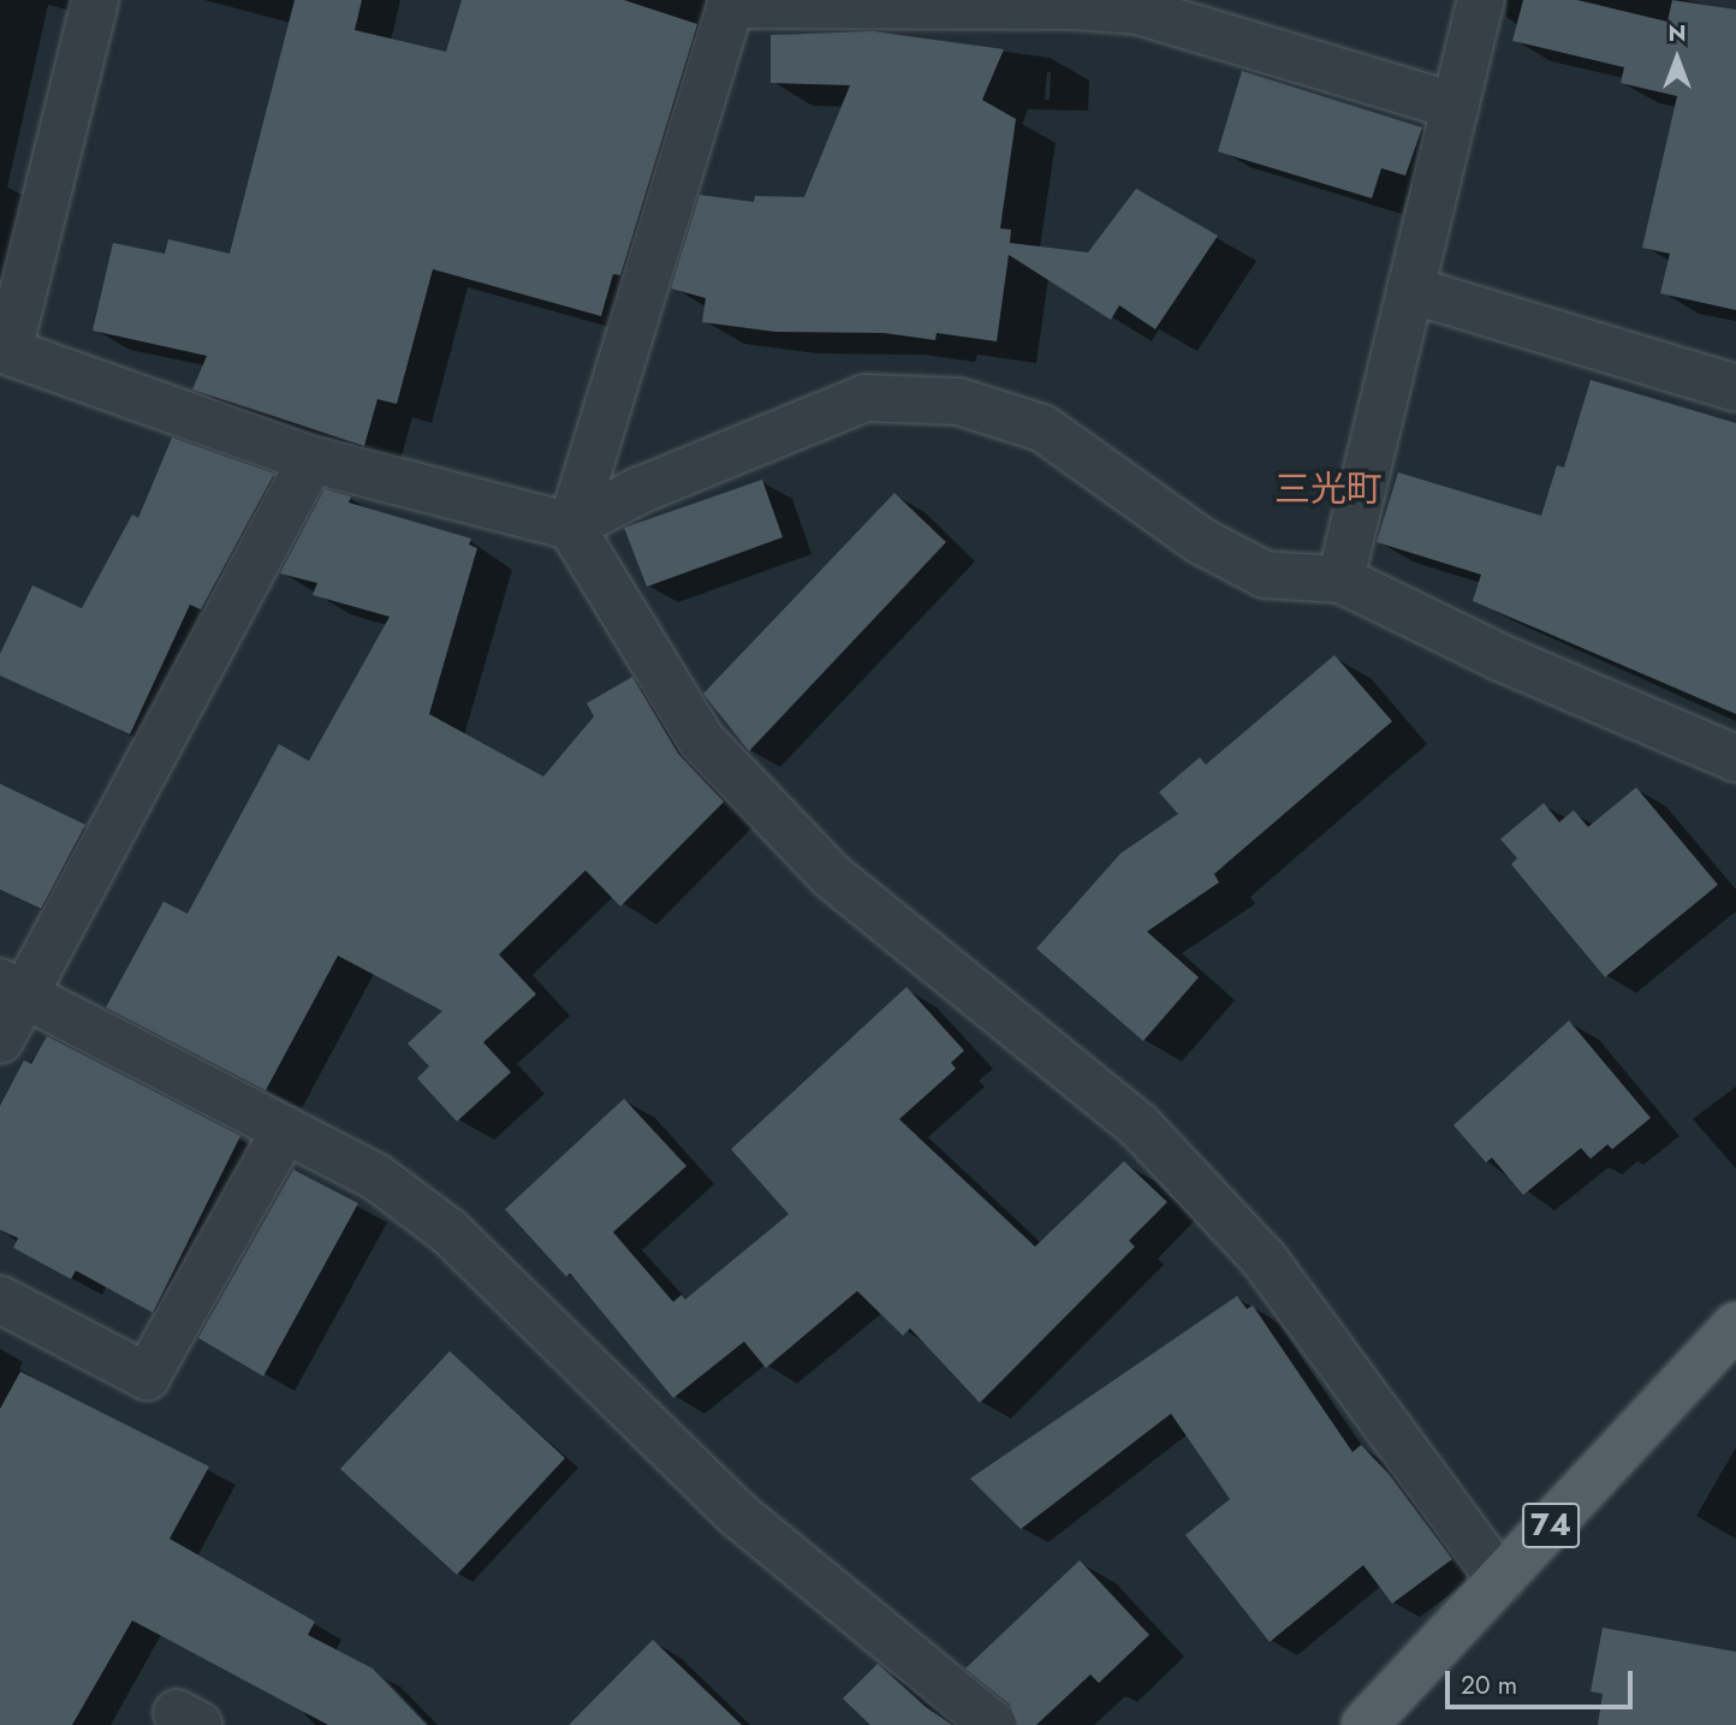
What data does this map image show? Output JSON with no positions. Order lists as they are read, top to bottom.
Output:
{
  "streets": {
    "main road": ["74"]
  },
  "districts": ["三光町"],
  "scale_bar": "20 m",
  "north": "top"
}
